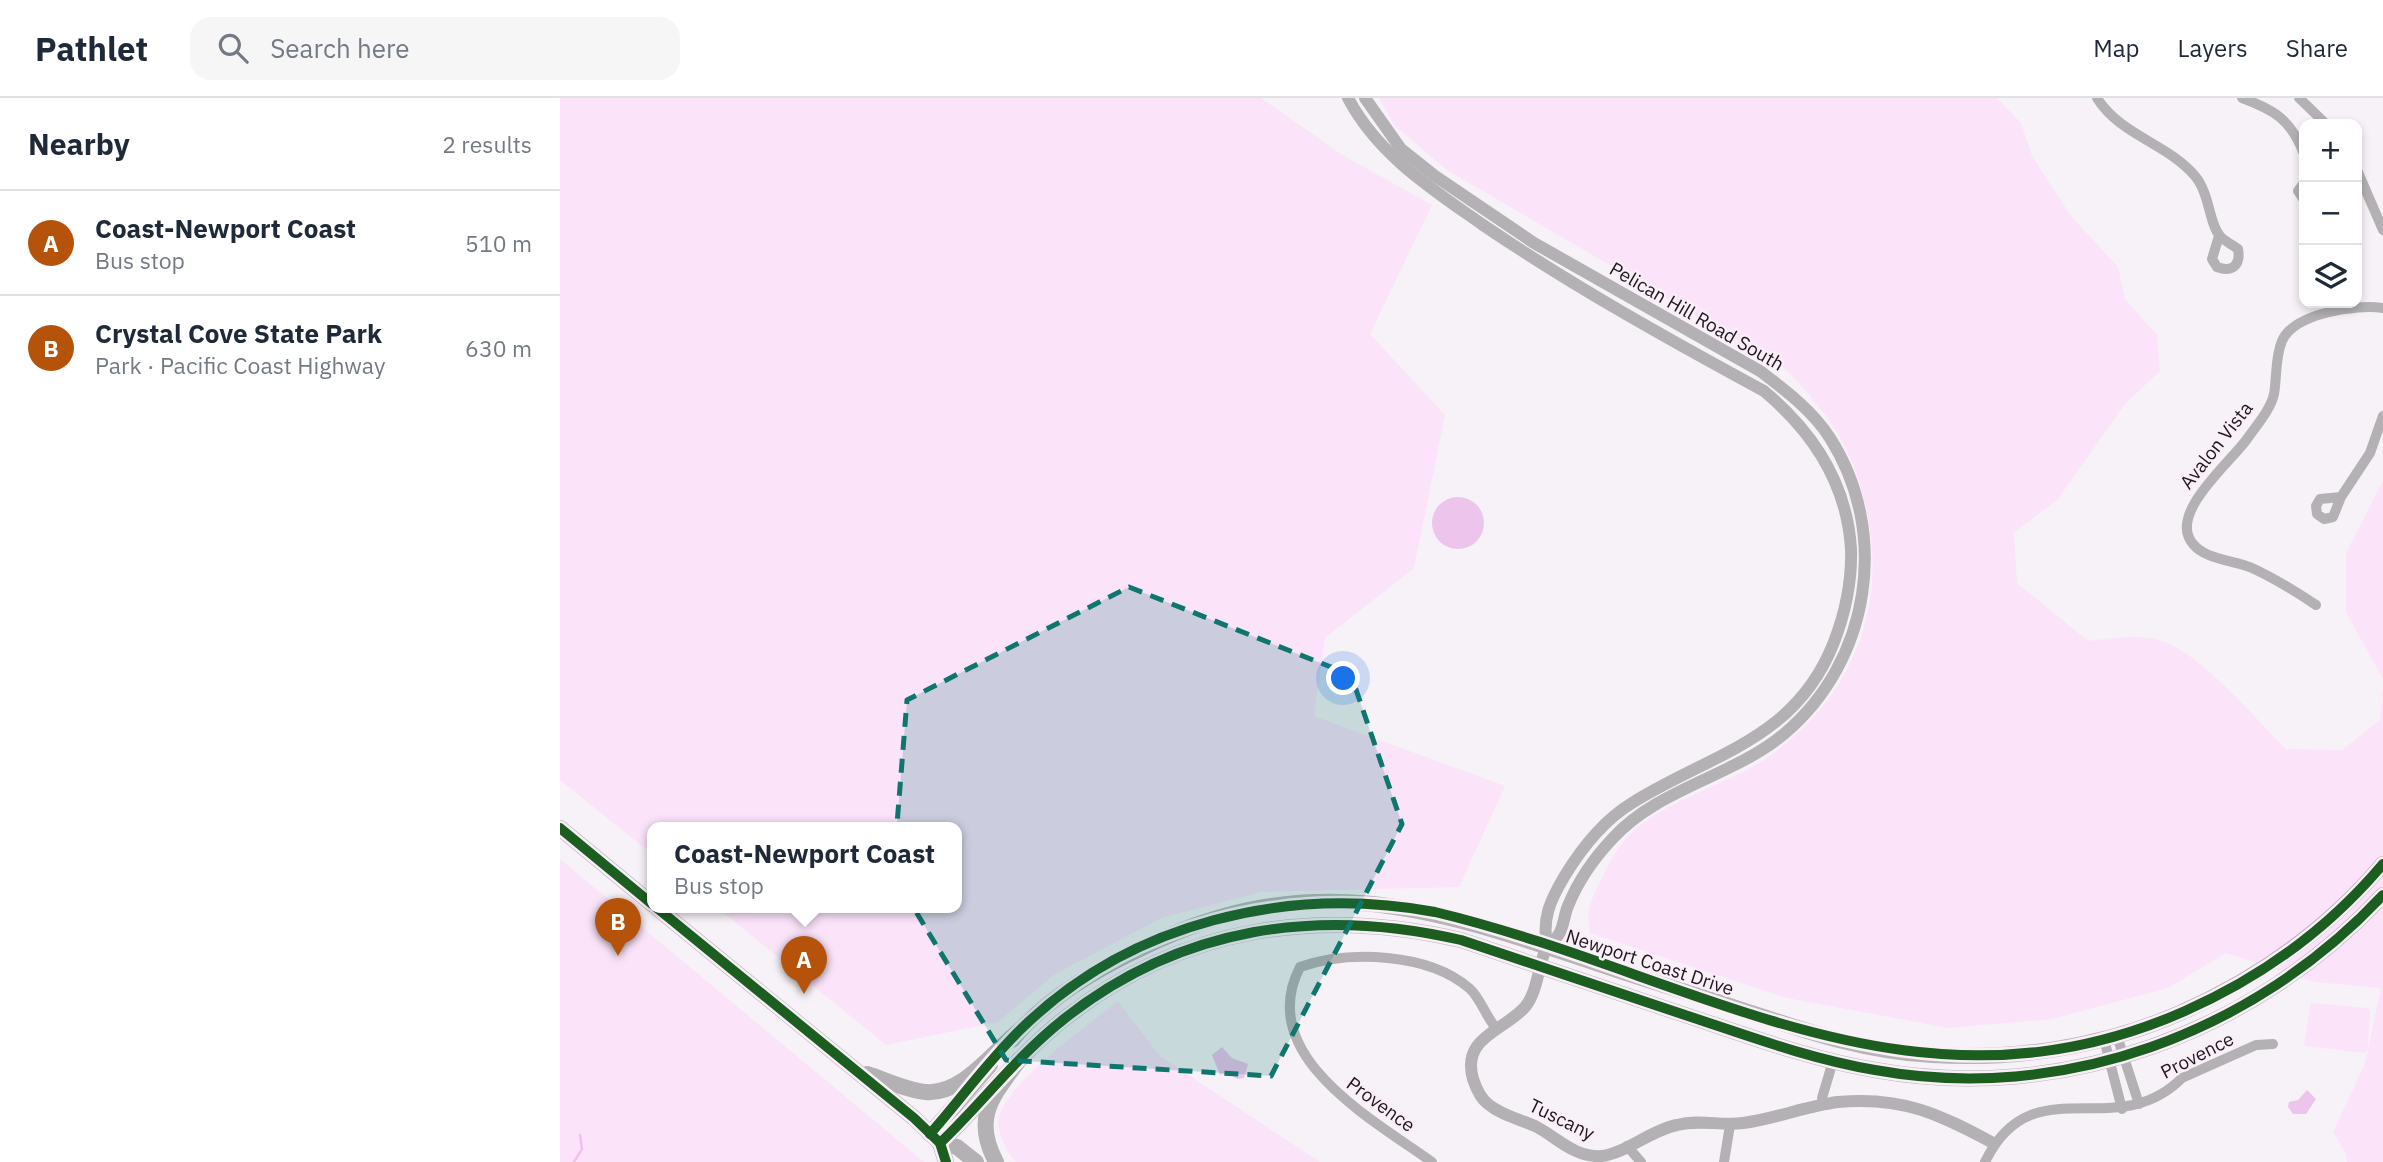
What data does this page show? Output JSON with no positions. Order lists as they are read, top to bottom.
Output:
{
  "streets": {
    "main road": ["Newport Coast Drive"],
    "street": [
      "Pelican Hill Road South",
      "Avalon Vista",
      "Provence",
      "Tuscany"
    ]
  },
  "crossings": [
    ["Pelican Hill Road South", "Newport Coast Drive"],
    ["Pelican Hill Road South", "Tuscany"],
    ["Newport Coast Drive", "Tuscany"],
    ["Provence", "Tuscany"]
  ],
  "page": {
    "header": "Pathlet",
    "search": "Search here",
    "nav": ["Map", "Layers", "Share"],
    "heading": ["Nearby", "2 results"],
    "map_buttons": ["+", "−"],
    "list": [
      {
        "mark": "A",
        "name": "Coast-Newport Coast",
        "note": "Bus stop",
        "value": "510 m"
      },
      {
        "mark": "B",
        "name": "Crystal Cove State Park",
        "note": "Park · Pacific Coast Highway",
        "value": "630 m"
      }
    ],
    "popup": ["Coast-Newport Coast", "Bus stop"],
    "pins": ["B", "A"]
  }
}
